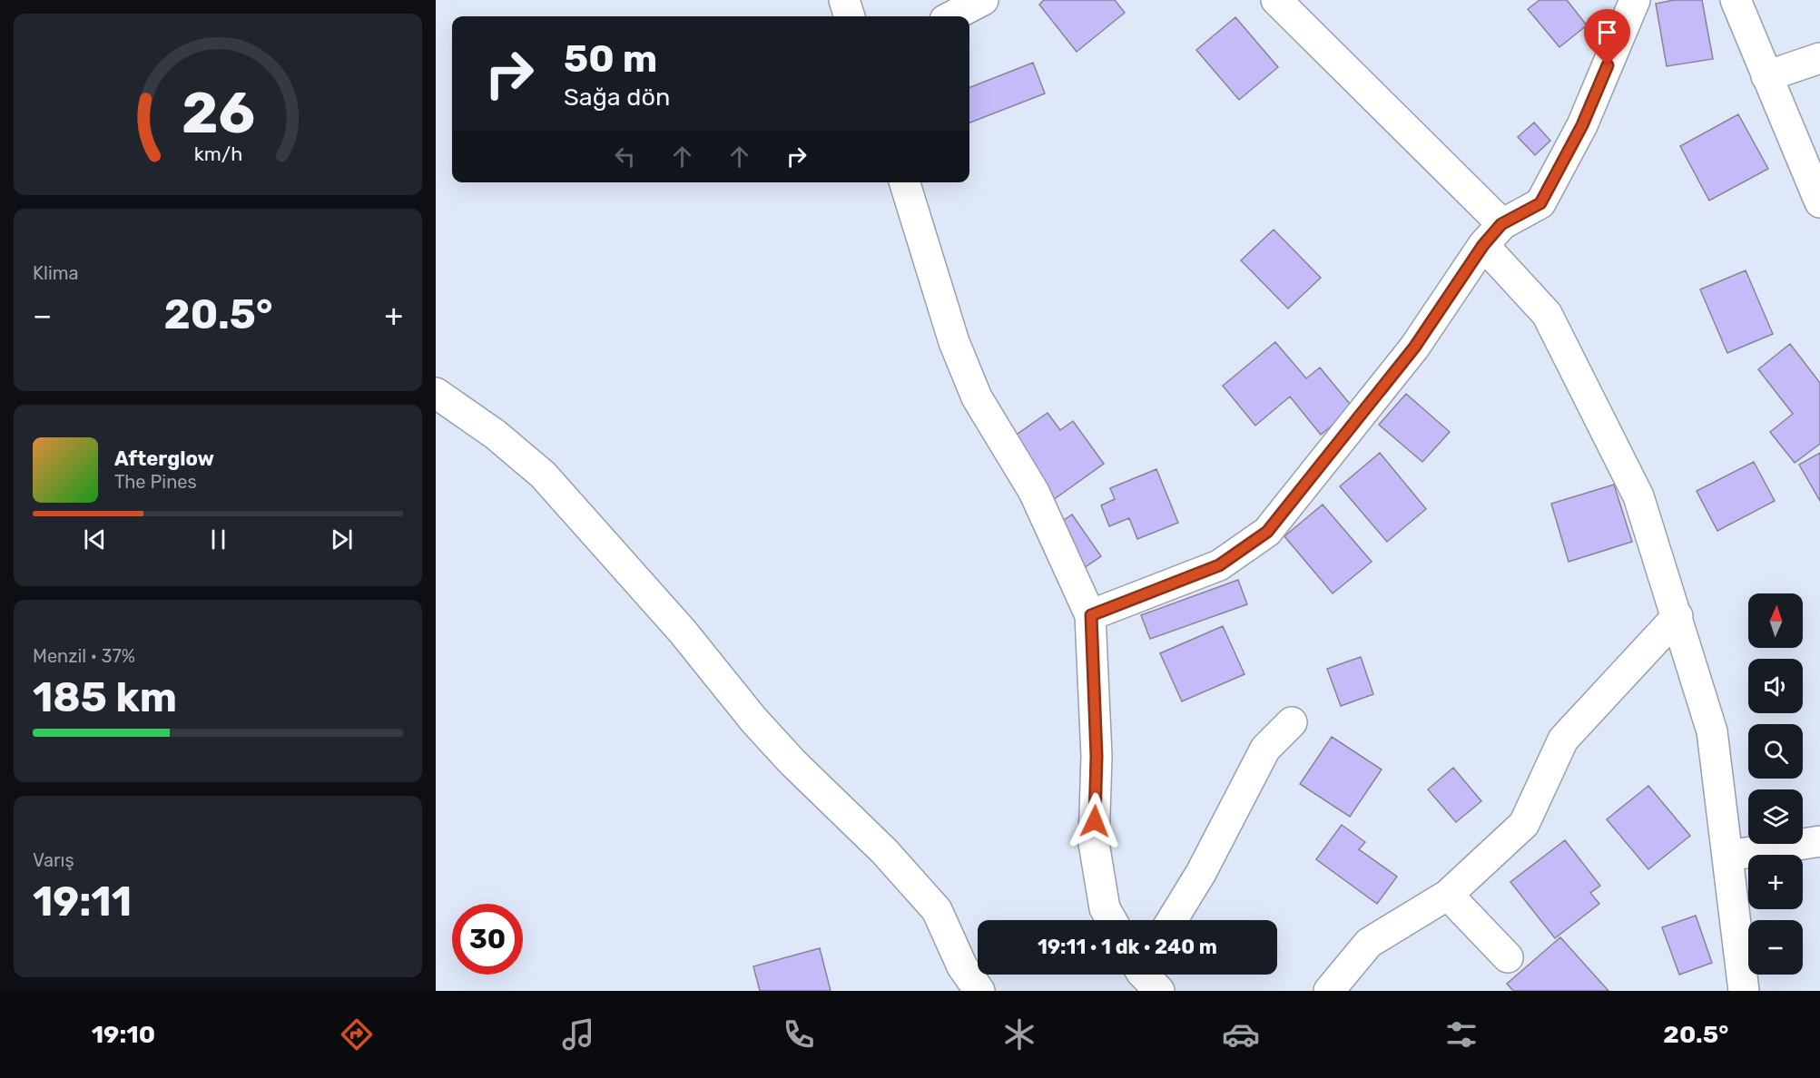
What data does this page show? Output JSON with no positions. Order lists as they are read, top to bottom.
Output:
{
  "north": "top",
  "page": {
    "turn": ["50 m", "Sağa dön"],
    "tile": [
      "Klima",
      ["Menzil · 37%", "185 km"],
      ["Varış", "19:11"]
    ],
    "heat": ["−", "20.5°", "+"],
    "song": ["Afterglow", "The Pines"],
    "map_buttons": ["+", "−"],
    "limit": "30",
    "trip": "19:11 · 1 dk · 240 m",
    "tabs": ["19:10", "20.5°"],
    "gauge": ["26", "km/h"]
  }
}
